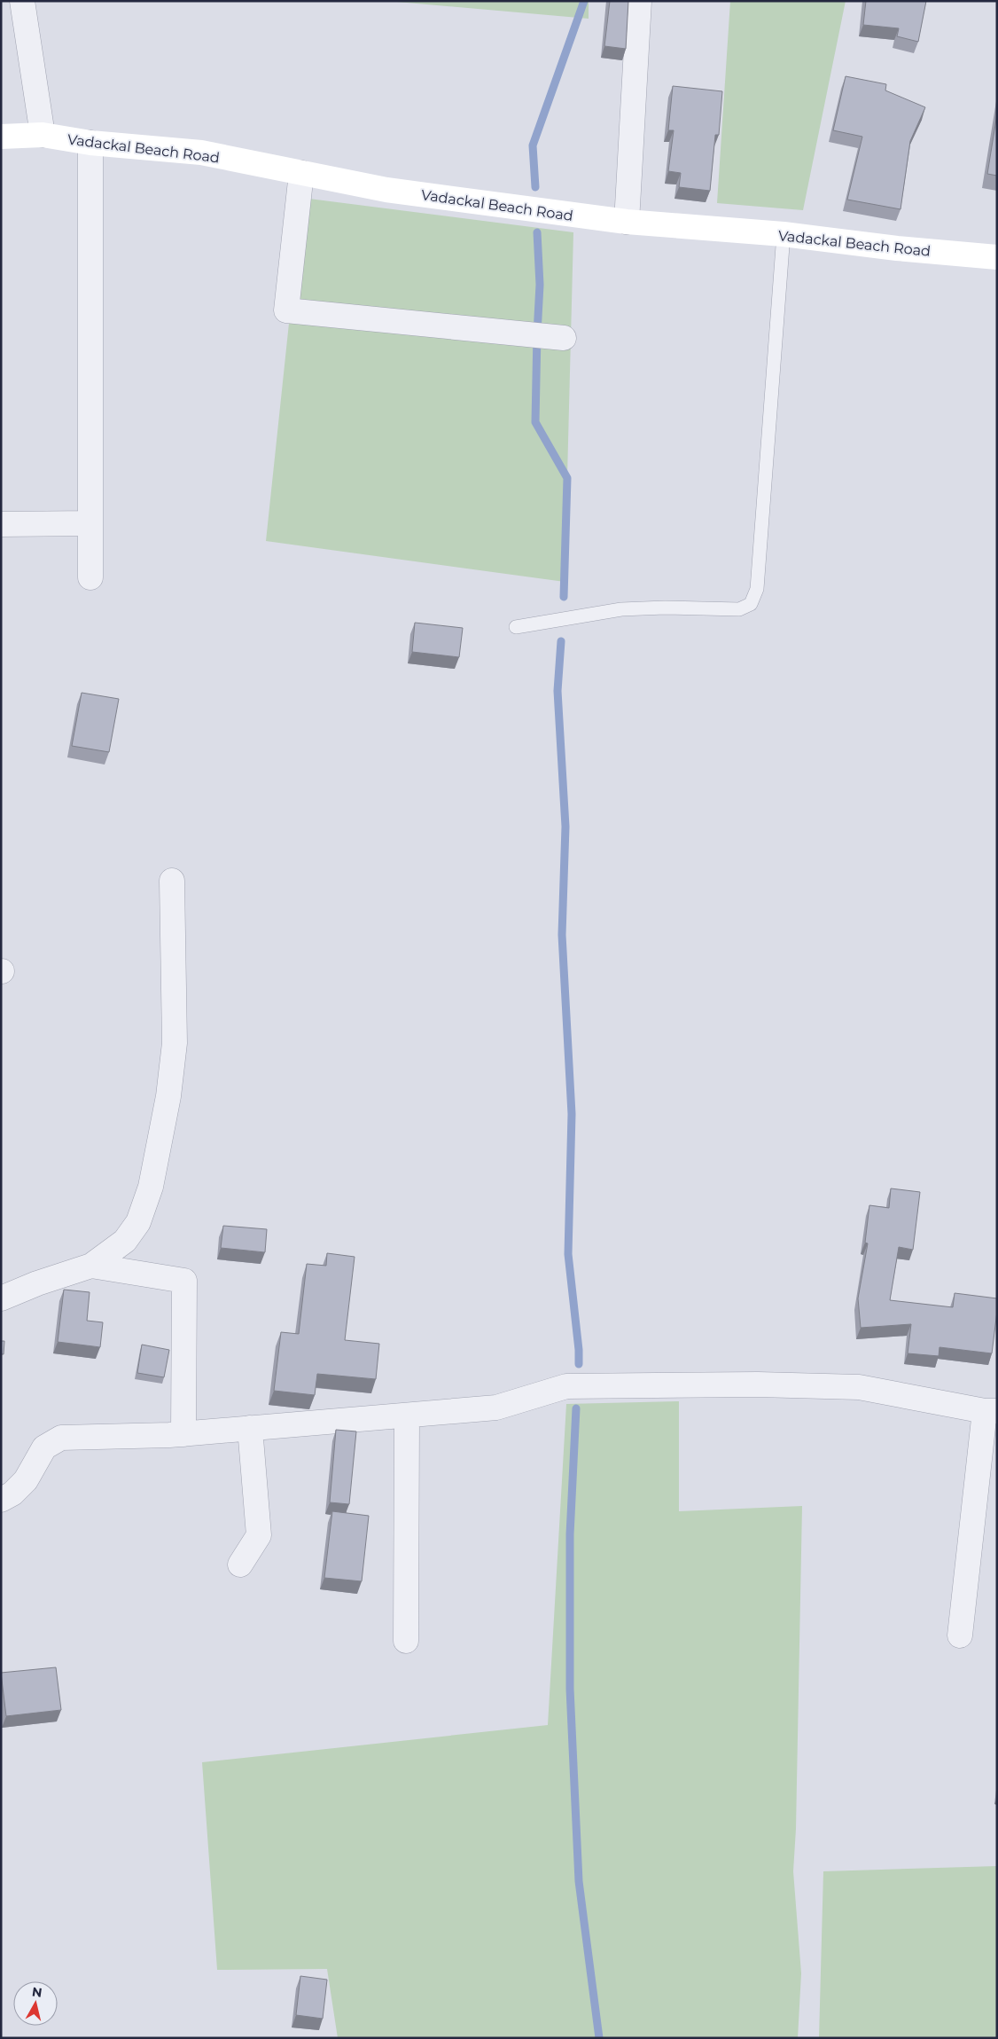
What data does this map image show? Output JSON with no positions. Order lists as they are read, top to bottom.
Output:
{
  "streets": {
    "main road": ["Vadackal Beach Road"]
  },
  "north": "top"
}
